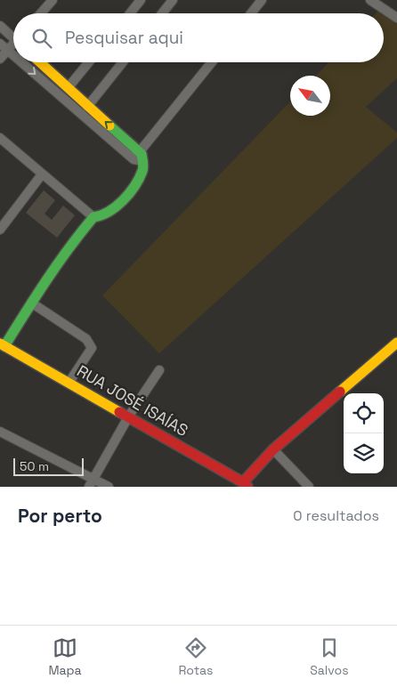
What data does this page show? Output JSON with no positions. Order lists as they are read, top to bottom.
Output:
{
  "streets": {
    "street": ["RUA JOSÉ ISAÍAS"]
  },
  "scale_bar": "50 m",
  "north": "top left",
  "page": {
    "search": "Pesquisar aqui",
    "scale": "50 m",
    "heading": ["Por perto", "0 resultados"],
    "nav": ["Mapa", "Rotas", "Salvos"]
  }
}
